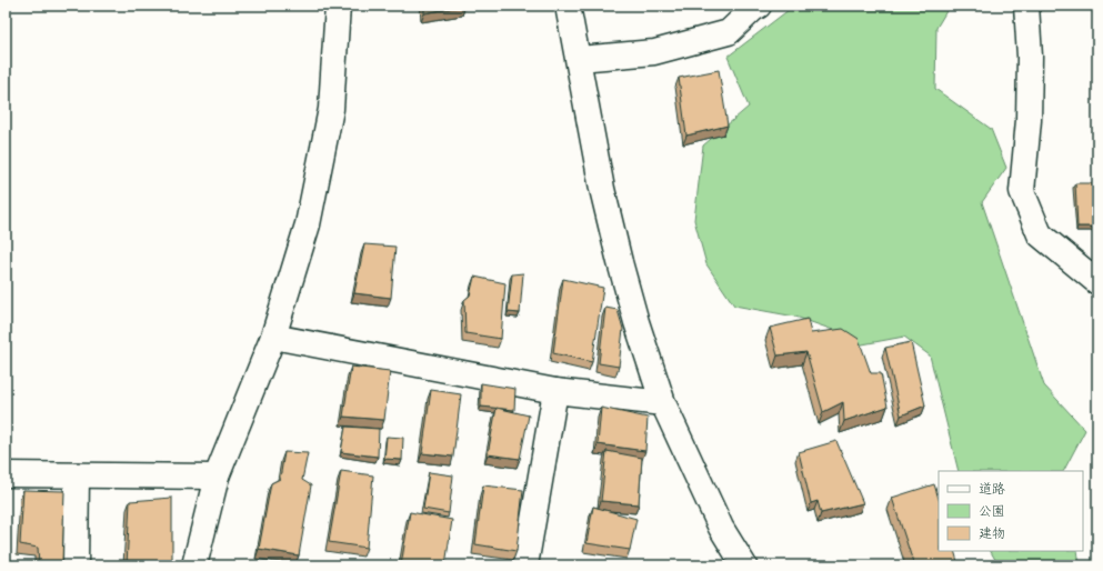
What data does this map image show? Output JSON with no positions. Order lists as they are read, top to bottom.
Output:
{
  "legend": ["道路", "公園", "建物"]
}
